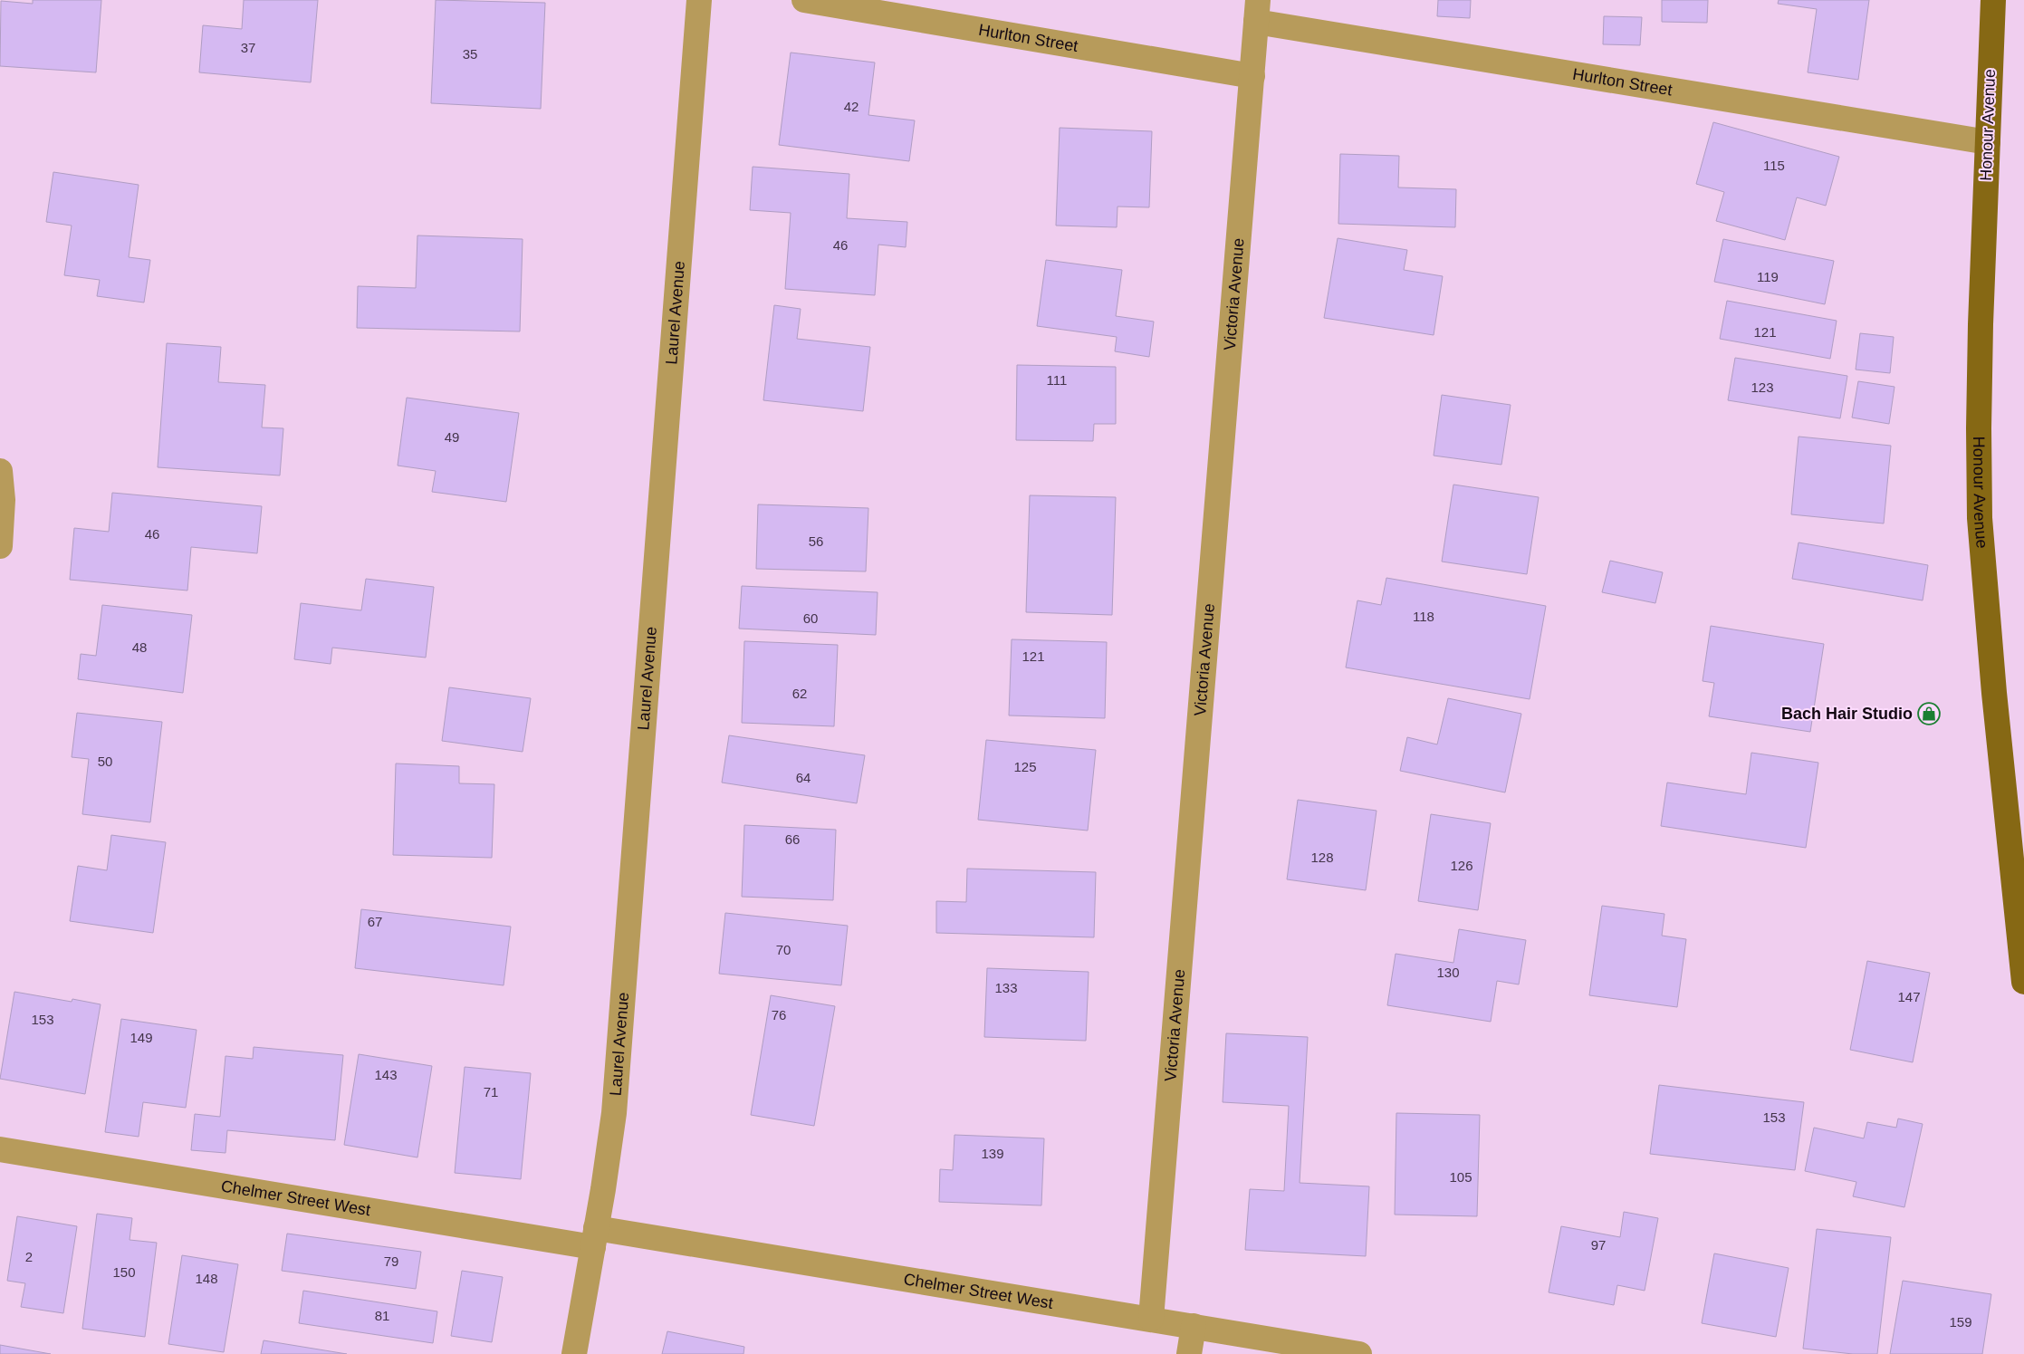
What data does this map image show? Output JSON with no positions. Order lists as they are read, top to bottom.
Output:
{
  "streets": {
    "main road": ["Honour Avenue"],
    "street": [
      "Hurlton Street",
      "Victoria Avenue",
      "Laurel Avenue",
      "Chelmer Street West"
    ]
  },
  "crossings": [
    ["Hurlton Street", "Honour Avenue"],
    ["Hurlton Street", "Victoria Avenue"],
    ["Victoria Avenue", "Chelmer Street West"],
    ["Laurel Avenue", "Chelmer Street West"]
  ],
  "places": {
    "shop": ["Bach Hair Studio"]
  },
  "house_numbers": [
    "37",
    "35",
    "42",
    "115",
    "46",
    "119",
    "121",
    "111",
    "123",
    "49",
    "46",
    "56",
    "118",
    "60",
    "48",
    "121",
    "62",
    "50",
    "125",
    "64",
    "66",
    "128",
    "126",
    "67",
    "70",
    "130",
    "133",
    "147",
    "76",
    "153",
    "149",
    "143",
    "71",
    "153",
    "139",
    "105",
    "97",
    "2",
    "79",
    "150",
    "148",
    "81",
    "159"
  ]
}
